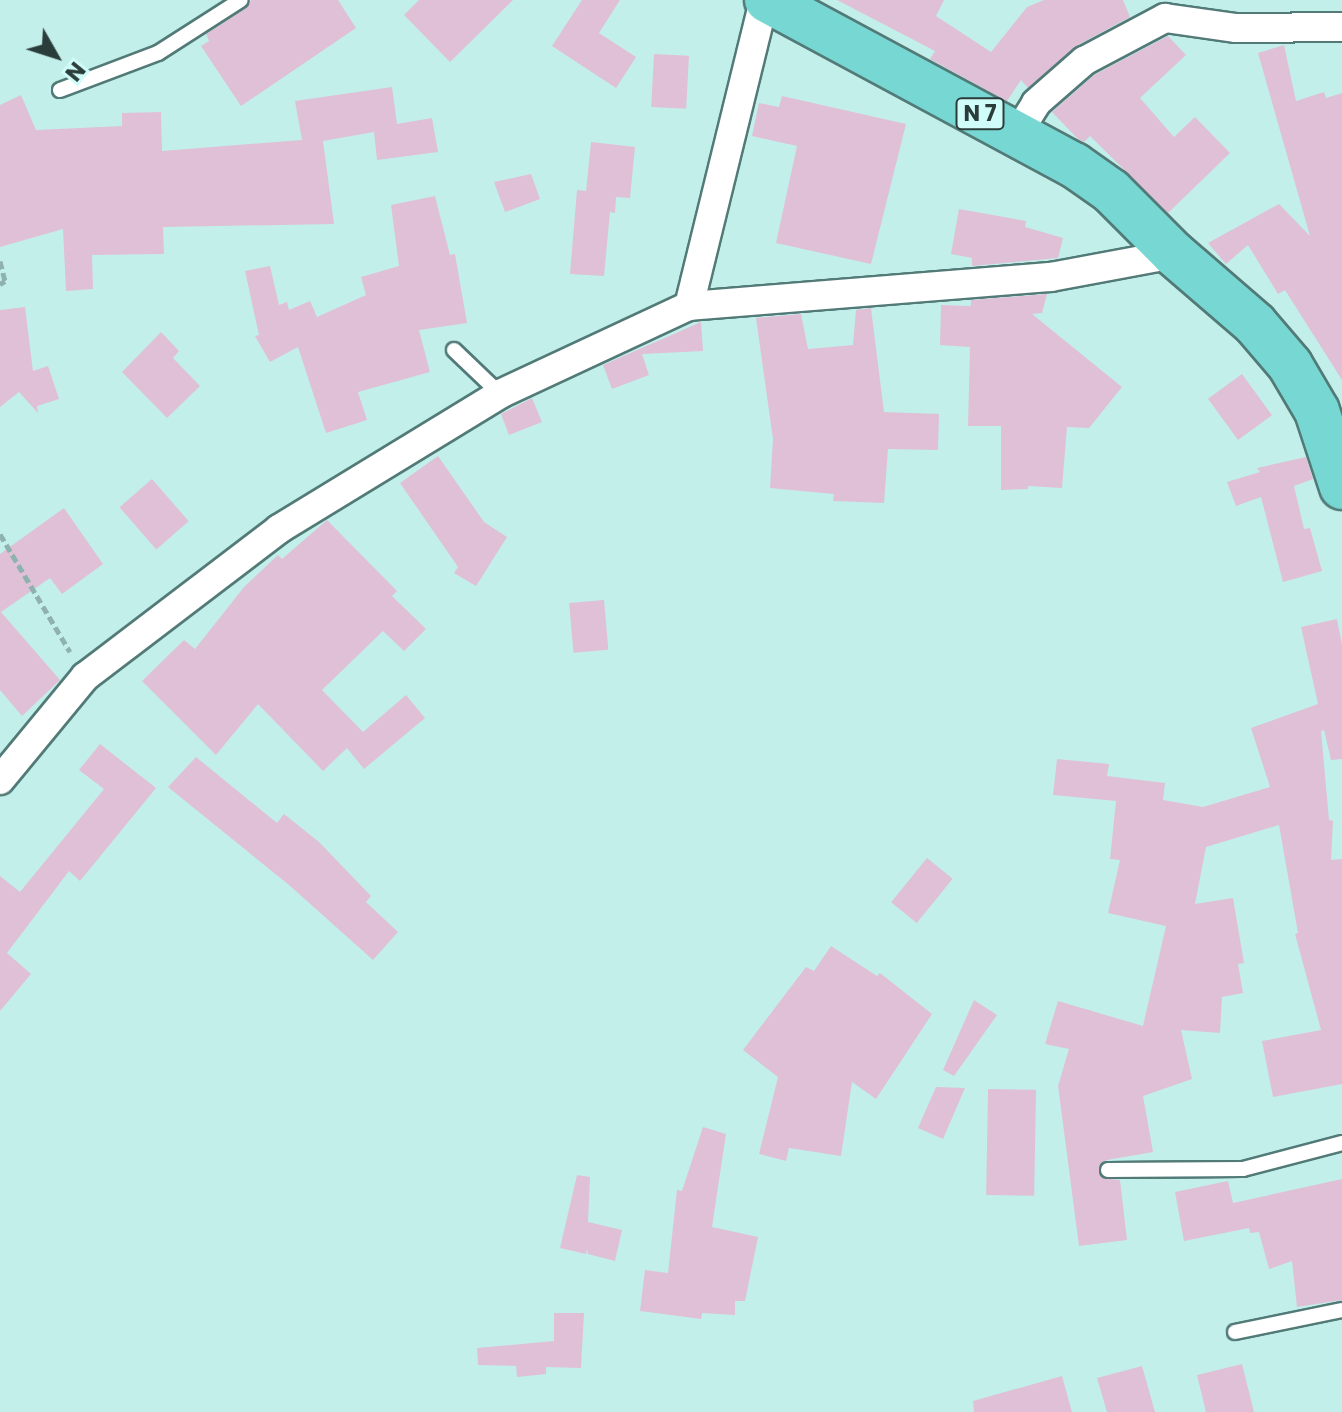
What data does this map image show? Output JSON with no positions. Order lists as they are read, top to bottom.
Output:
{
  "streets": {
    "main road": ["N 7"]
  },
  "north": "bottom right"
}
